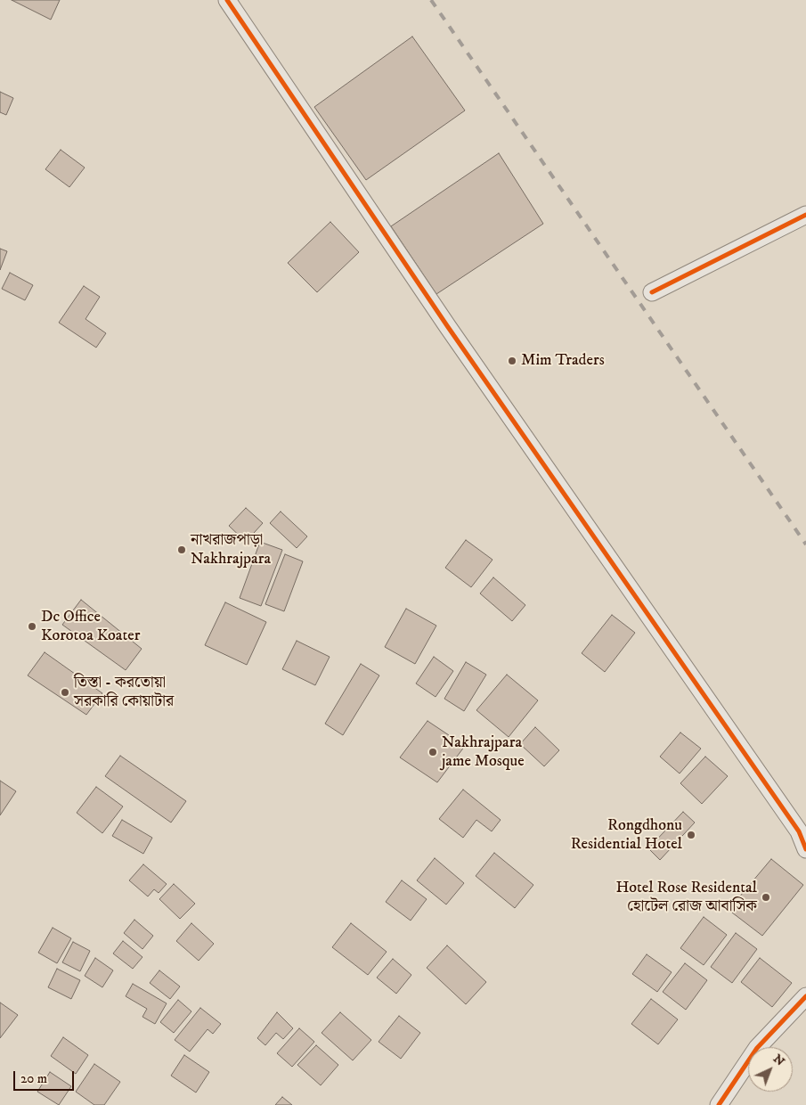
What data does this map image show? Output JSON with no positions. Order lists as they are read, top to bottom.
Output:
{
  "places": [
    "Mim Traders",
    "নাখরাজপাড়া Nakhrajpara",
    "Dc Office Korotoa Koater",
    "তিস্তা - করতোয়া সরকারি কোয়াটার",
    "Nakhrajpara jame Mosque",
    "Rongdhonu Residential Hotel",
    "Hotel Rose Residental হোটেল রোজ আবাসিক"
  ],
  "scale_bar": "20 m",
  "north": "top right"
}
